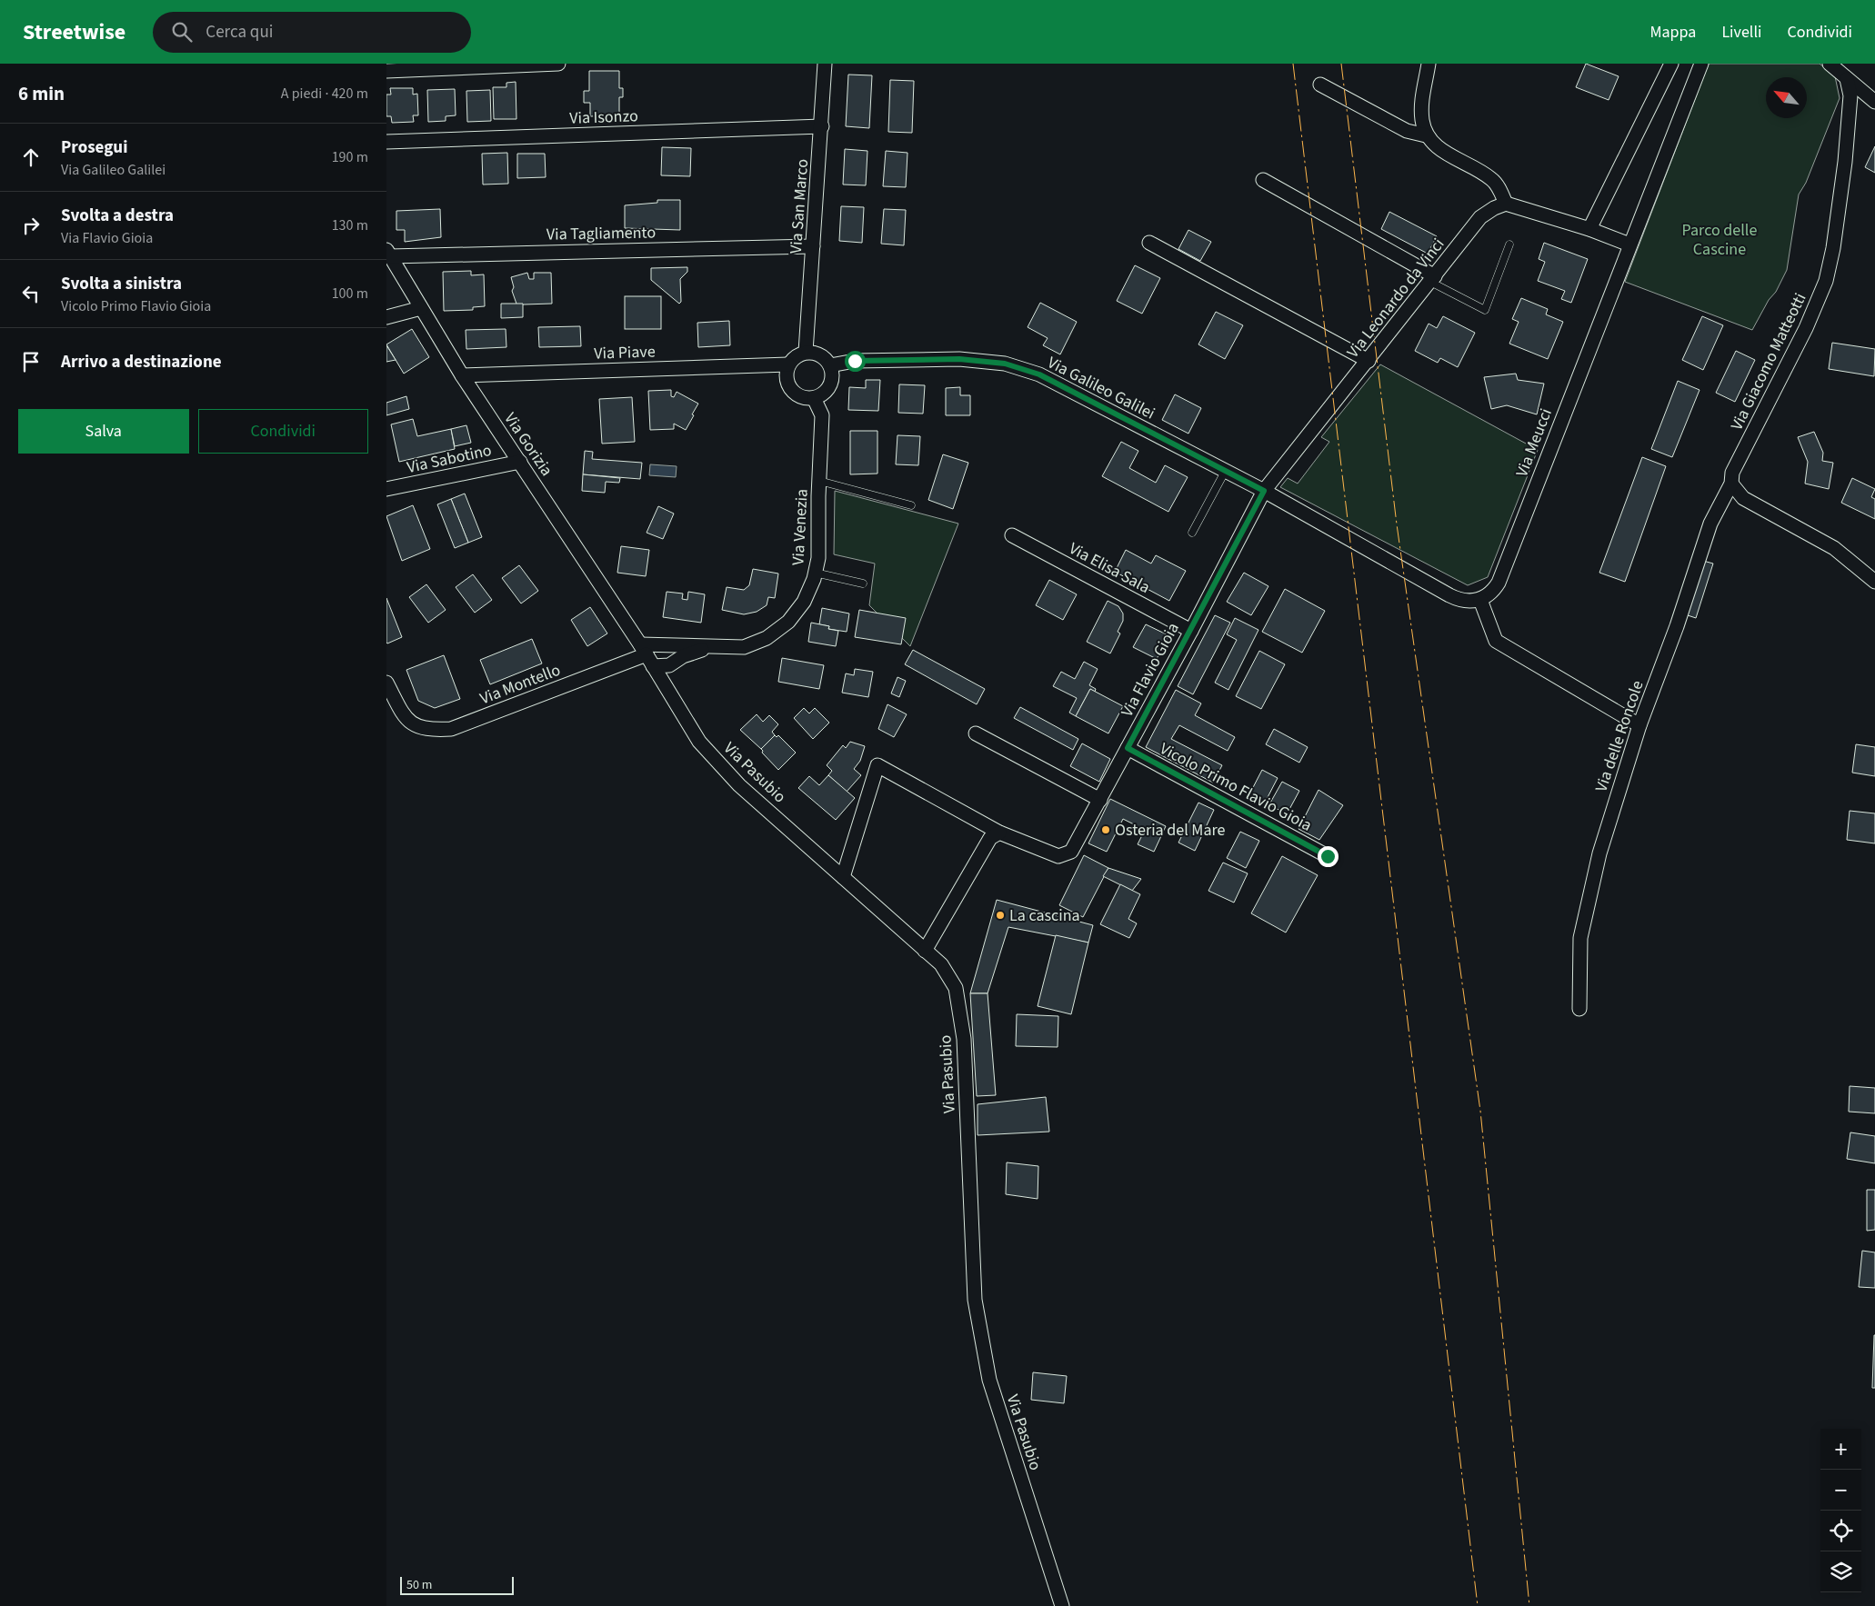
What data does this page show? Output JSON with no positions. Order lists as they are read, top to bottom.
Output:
{
  "streets": {
    "street": [
      "Via Isonzo",
      "Via San Marco",
      "Via Tagliamento",
      "Via Leonardo da Vinci",
      "Via Piave",
      "Via Giacomo Matteotti",
      "Via Galileo Galilei",
      "Via Meucci",
      "Via Gorizia",
      "Via Sabotino",
      "Via Venezia",
      "Via Elisa Sala",
      "Via Flavio Gioia",
      "Via Montello",
      "Via delle Roncole",
      "Via Pasubio",
      "Vicolo Primo Flavio Gioia"
    ]
  },
  "crossings": [
    ["Via Isonzo", "Via San Marco"],
    ["Via San Marco", "Via Tagliamento"],
    ["Via San Marco", "Via Piave"],
    ["Via San Marco", "Via Galileo Galilei"],
    ["Via San Marco", "Via Venezia"],
    ["Via Tagliamento", "Via Gorizia"],
    ["Via Leonardo da Vinci", "Via Galileo Galilei"],
    ["Via Leonardo da Vinci", "Via Flavio Gioia"],
    ["Via Piave", "Via Galileo Galilei"],
    ["Via Piave", "Via Gorizia"],
    ["Via Piave", "Via Venezia"],
    ["Via Giacomo Matteotti", "Via delle Roncole"],
    ["Via Galileo Galilei", "Via Venezia"],
    ["Via Galileo Galilei", "Via Flavio Gioia"],
    ["Via Gorizia", "Via Sabotino"],
    ["Via Gorizia", "Via Venezia"],
    ["Via Gorizia", "Via Montello"],
    ["Via Gorizia", "Via Pasubio"],
    ["Via Venezia", "Via Montello"],
    ["Via Venezia", "Via Pasubio"],
    ["Via Elisa Sala", "Via Flavio Gioia"],
    ["Via Flavio Gioia", "Vicolo Primo Flavio Gioia"],
    ["Via Montello", "Via Pasubio"]
  ],
  "parks": ["Parco delle Cascine"],
  "places": ["Osteria del Mare", "La cascina"],
  "scale_bar": "50 m",
  "north": "top left",
  "page": {
    "header": "Streetwise",
    "search": "Cerca qui",
    "nav": ["Mappa", "Livelli", "Condividi"],
    "heading": ["6 min", "A piedi · 420 m"],
    "list": [
      ["Prosegui", "Via Galileo Galilei", "190 m"],
      ["Svolta a destra", "Via Flavio Gioia", "130 m"],
      ["Svolta a sinistra", "Vicolo Primo Flavio Gioia", "100 m"],
      "Arrivo a destinazione"
    ],
    "buttons": ["Salva", "Condividi"],
    "map_buttons": ["+", "−"],
    "scale": "50 m"
  }
}
